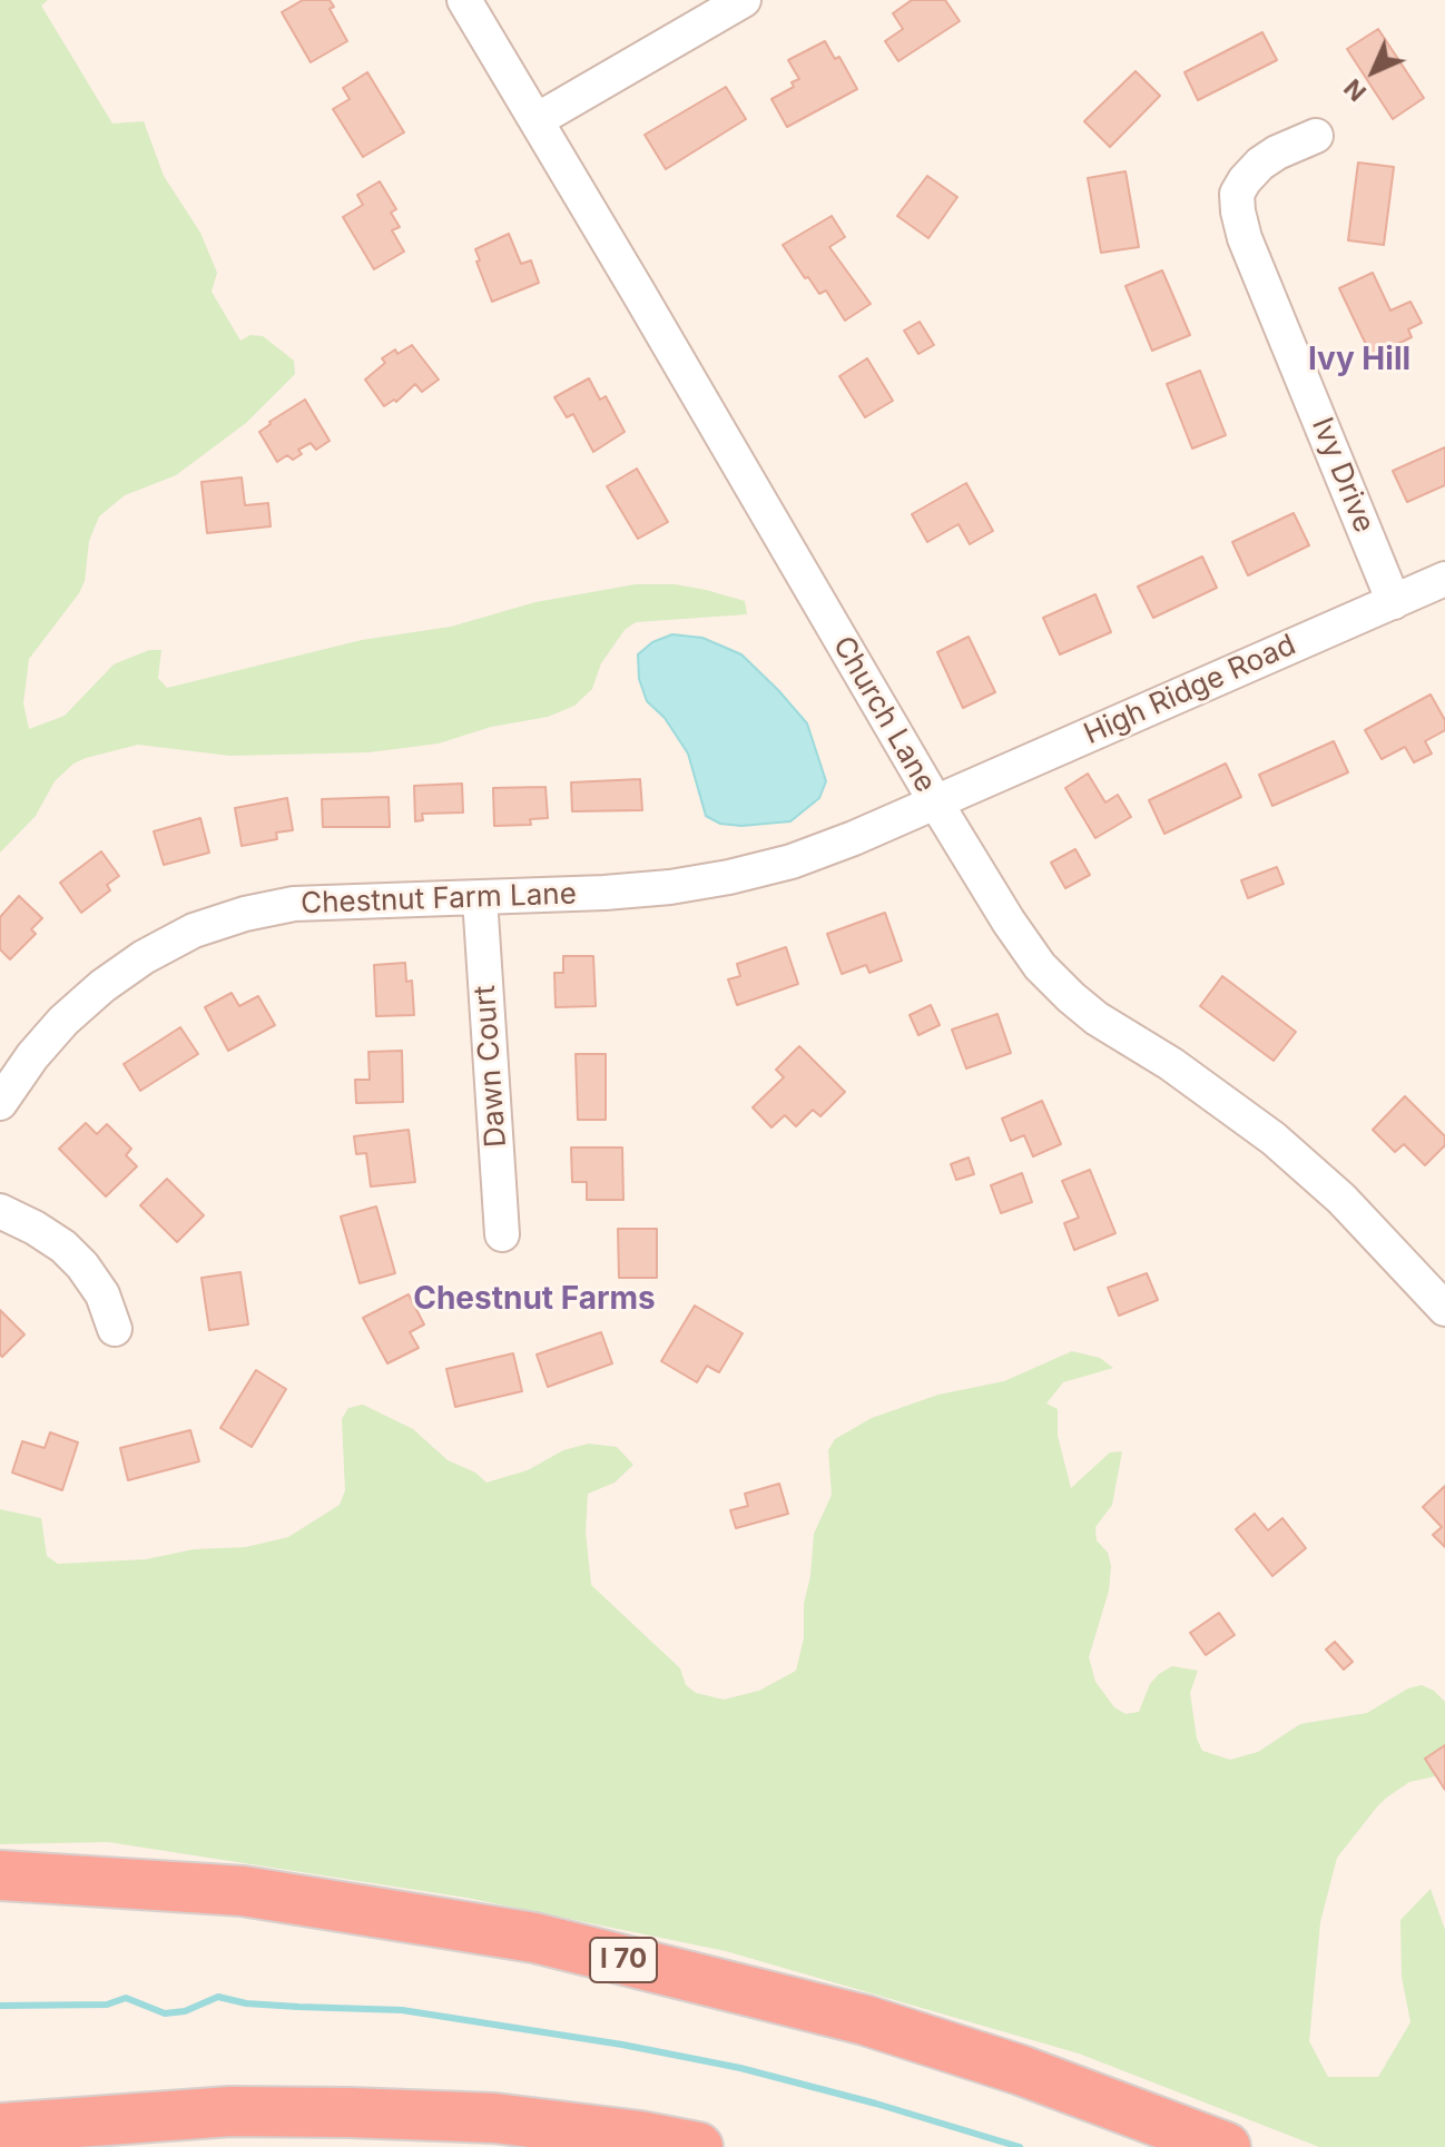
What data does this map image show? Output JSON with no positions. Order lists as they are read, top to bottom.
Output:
{
  "streets": {
    "highway": ["I 70"],
    "street": [
      "Ivy Drive",
      "High Ridge Road",
      "Church Lane",
      "Chestnut Farm Lane",
      "Dawn Court"
    ]
  },
  "crossings": [
    ["Ivy Drive", "High Ridge Road"],
    ["High Ridge Road", "Church Lane"],
    ["High Ridge Road", "Chestnut Farm Lane"],
    ["Church Lane", "Chestnut Farm Lane"],
    ["Chestnut Farm Lane", "Dawn Court"]
  ],
  "districts": ["Ivy Hill", "Chestnut Farms"],
  "north": "bottom left"
}
